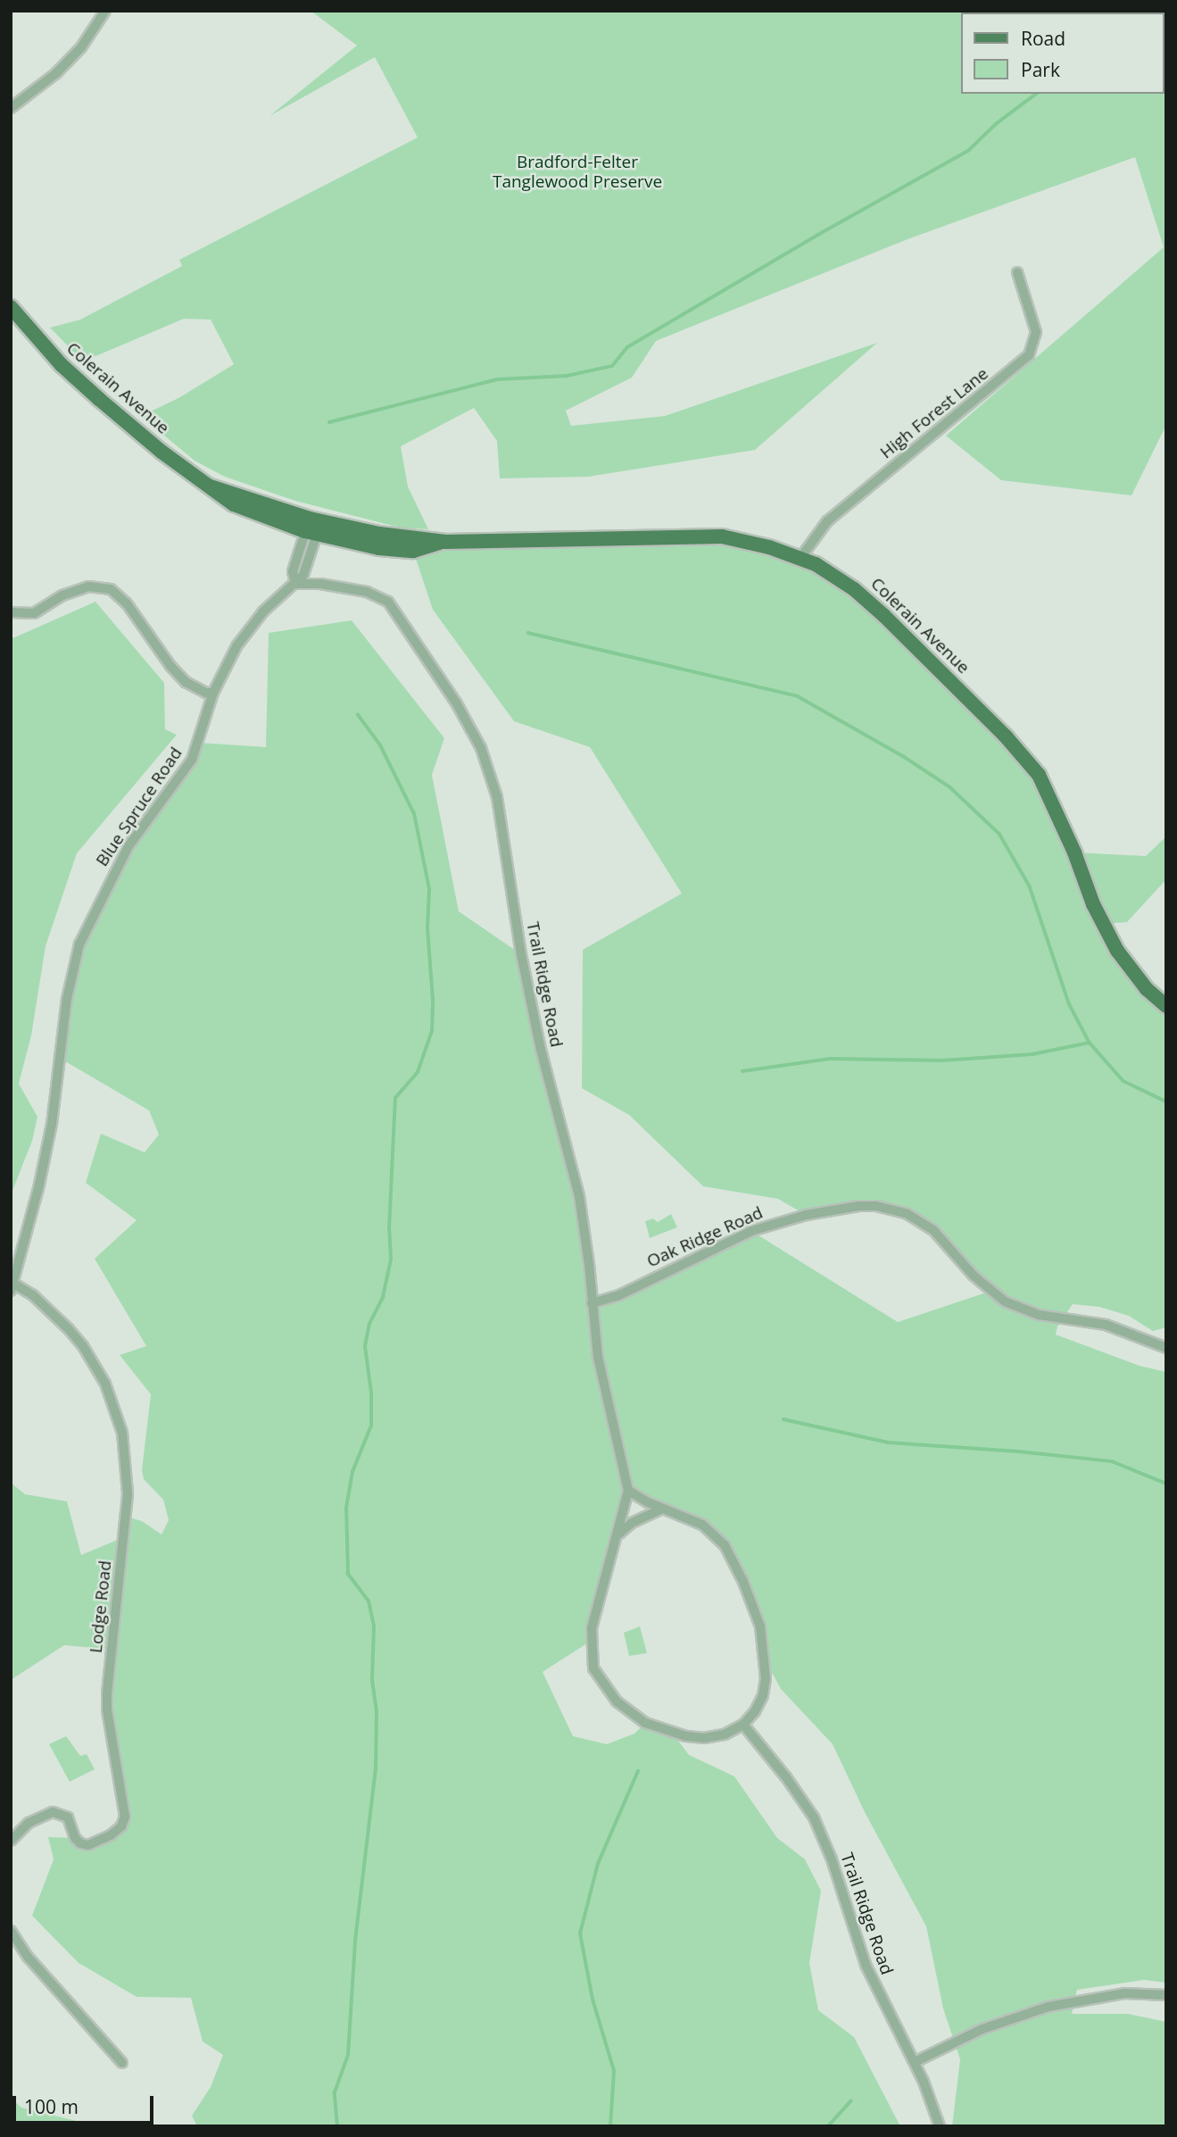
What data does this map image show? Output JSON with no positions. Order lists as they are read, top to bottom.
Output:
{
  "streets": {
    "main road": ["Colerain Avenue"],
    "street": [
      "High Forest Lane",
      "Blue Spruce Road",
      "Trail Ridge Road",
      "Oak Ridge Road",
      "Lodge Road"
    ]
  },
  "crossings": [
    ["Colerain Avenue", "High Forest Lane"],
    ["Colerain Avenue", "Blue Spruce Road"],
    ["Blue Spruce Road", "Trail Ridge Road"],
    ["Blue Spruce Road", "Lodge Road"],
    ["Trail Ridge Road", "Oak Ridge Road"]
  ],
  "parks": ["Bradford-Felter Tanglewood Preserve"],
  "legend": ["Road", "Park"],
  "scale_bar": "100 m"
}
